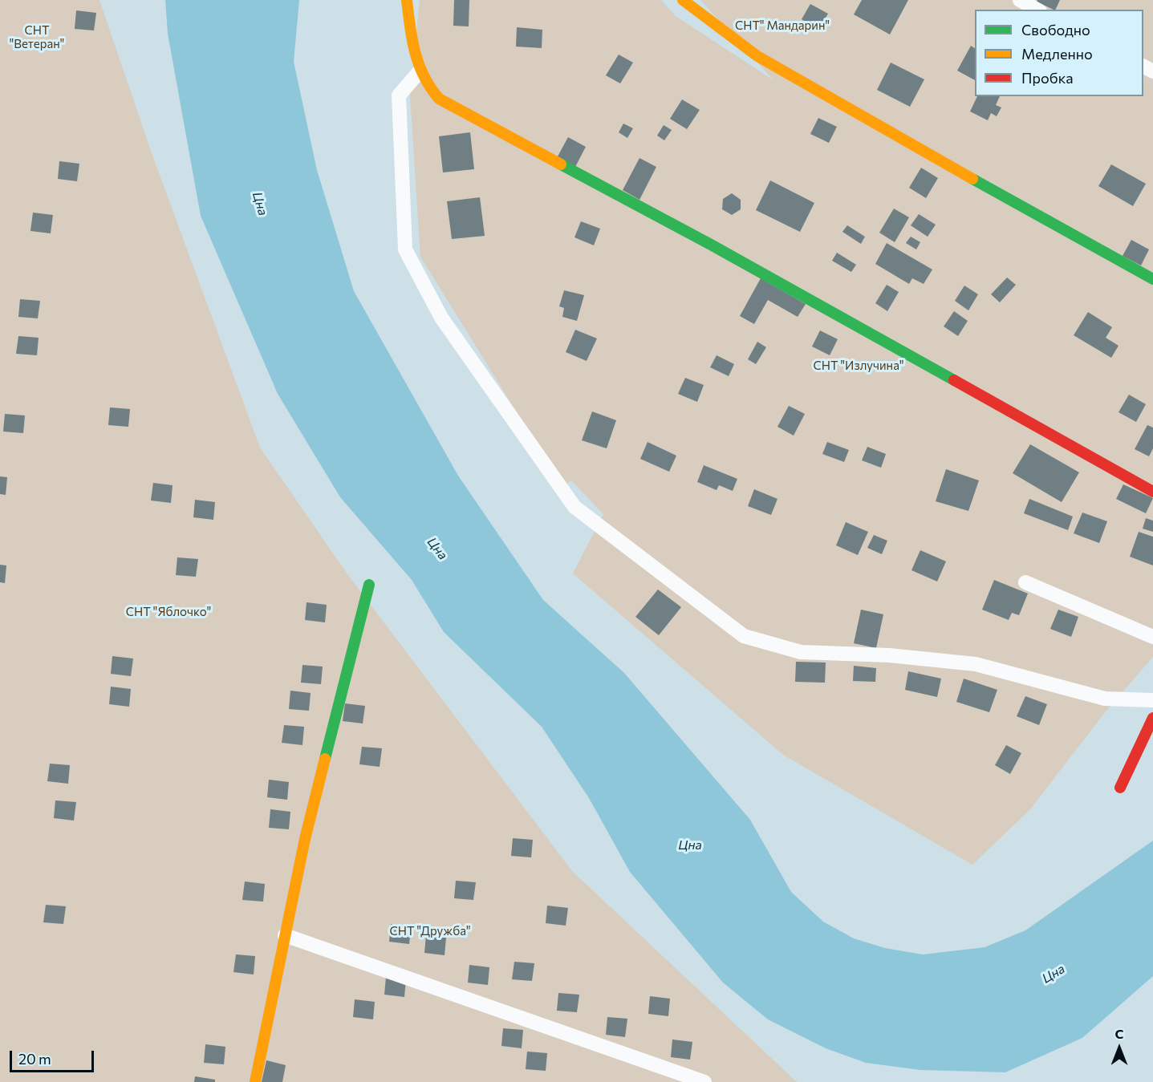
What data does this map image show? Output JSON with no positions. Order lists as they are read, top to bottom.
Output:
{
  "water": ["Цна"],
  "parks": [
    "СНТ\" Мандарин\"",
    "СНТ \"Ветеран\"",
    "СНТ \"Излучина\"",
    "СНТ \"Яблочко\"",
    "СНТ \"Дружба\""
  ],
  "legend": ["Свободно", "Медленно", "Пробка"],
  "scale_bar": "20 m",
  "north": "top"
}
